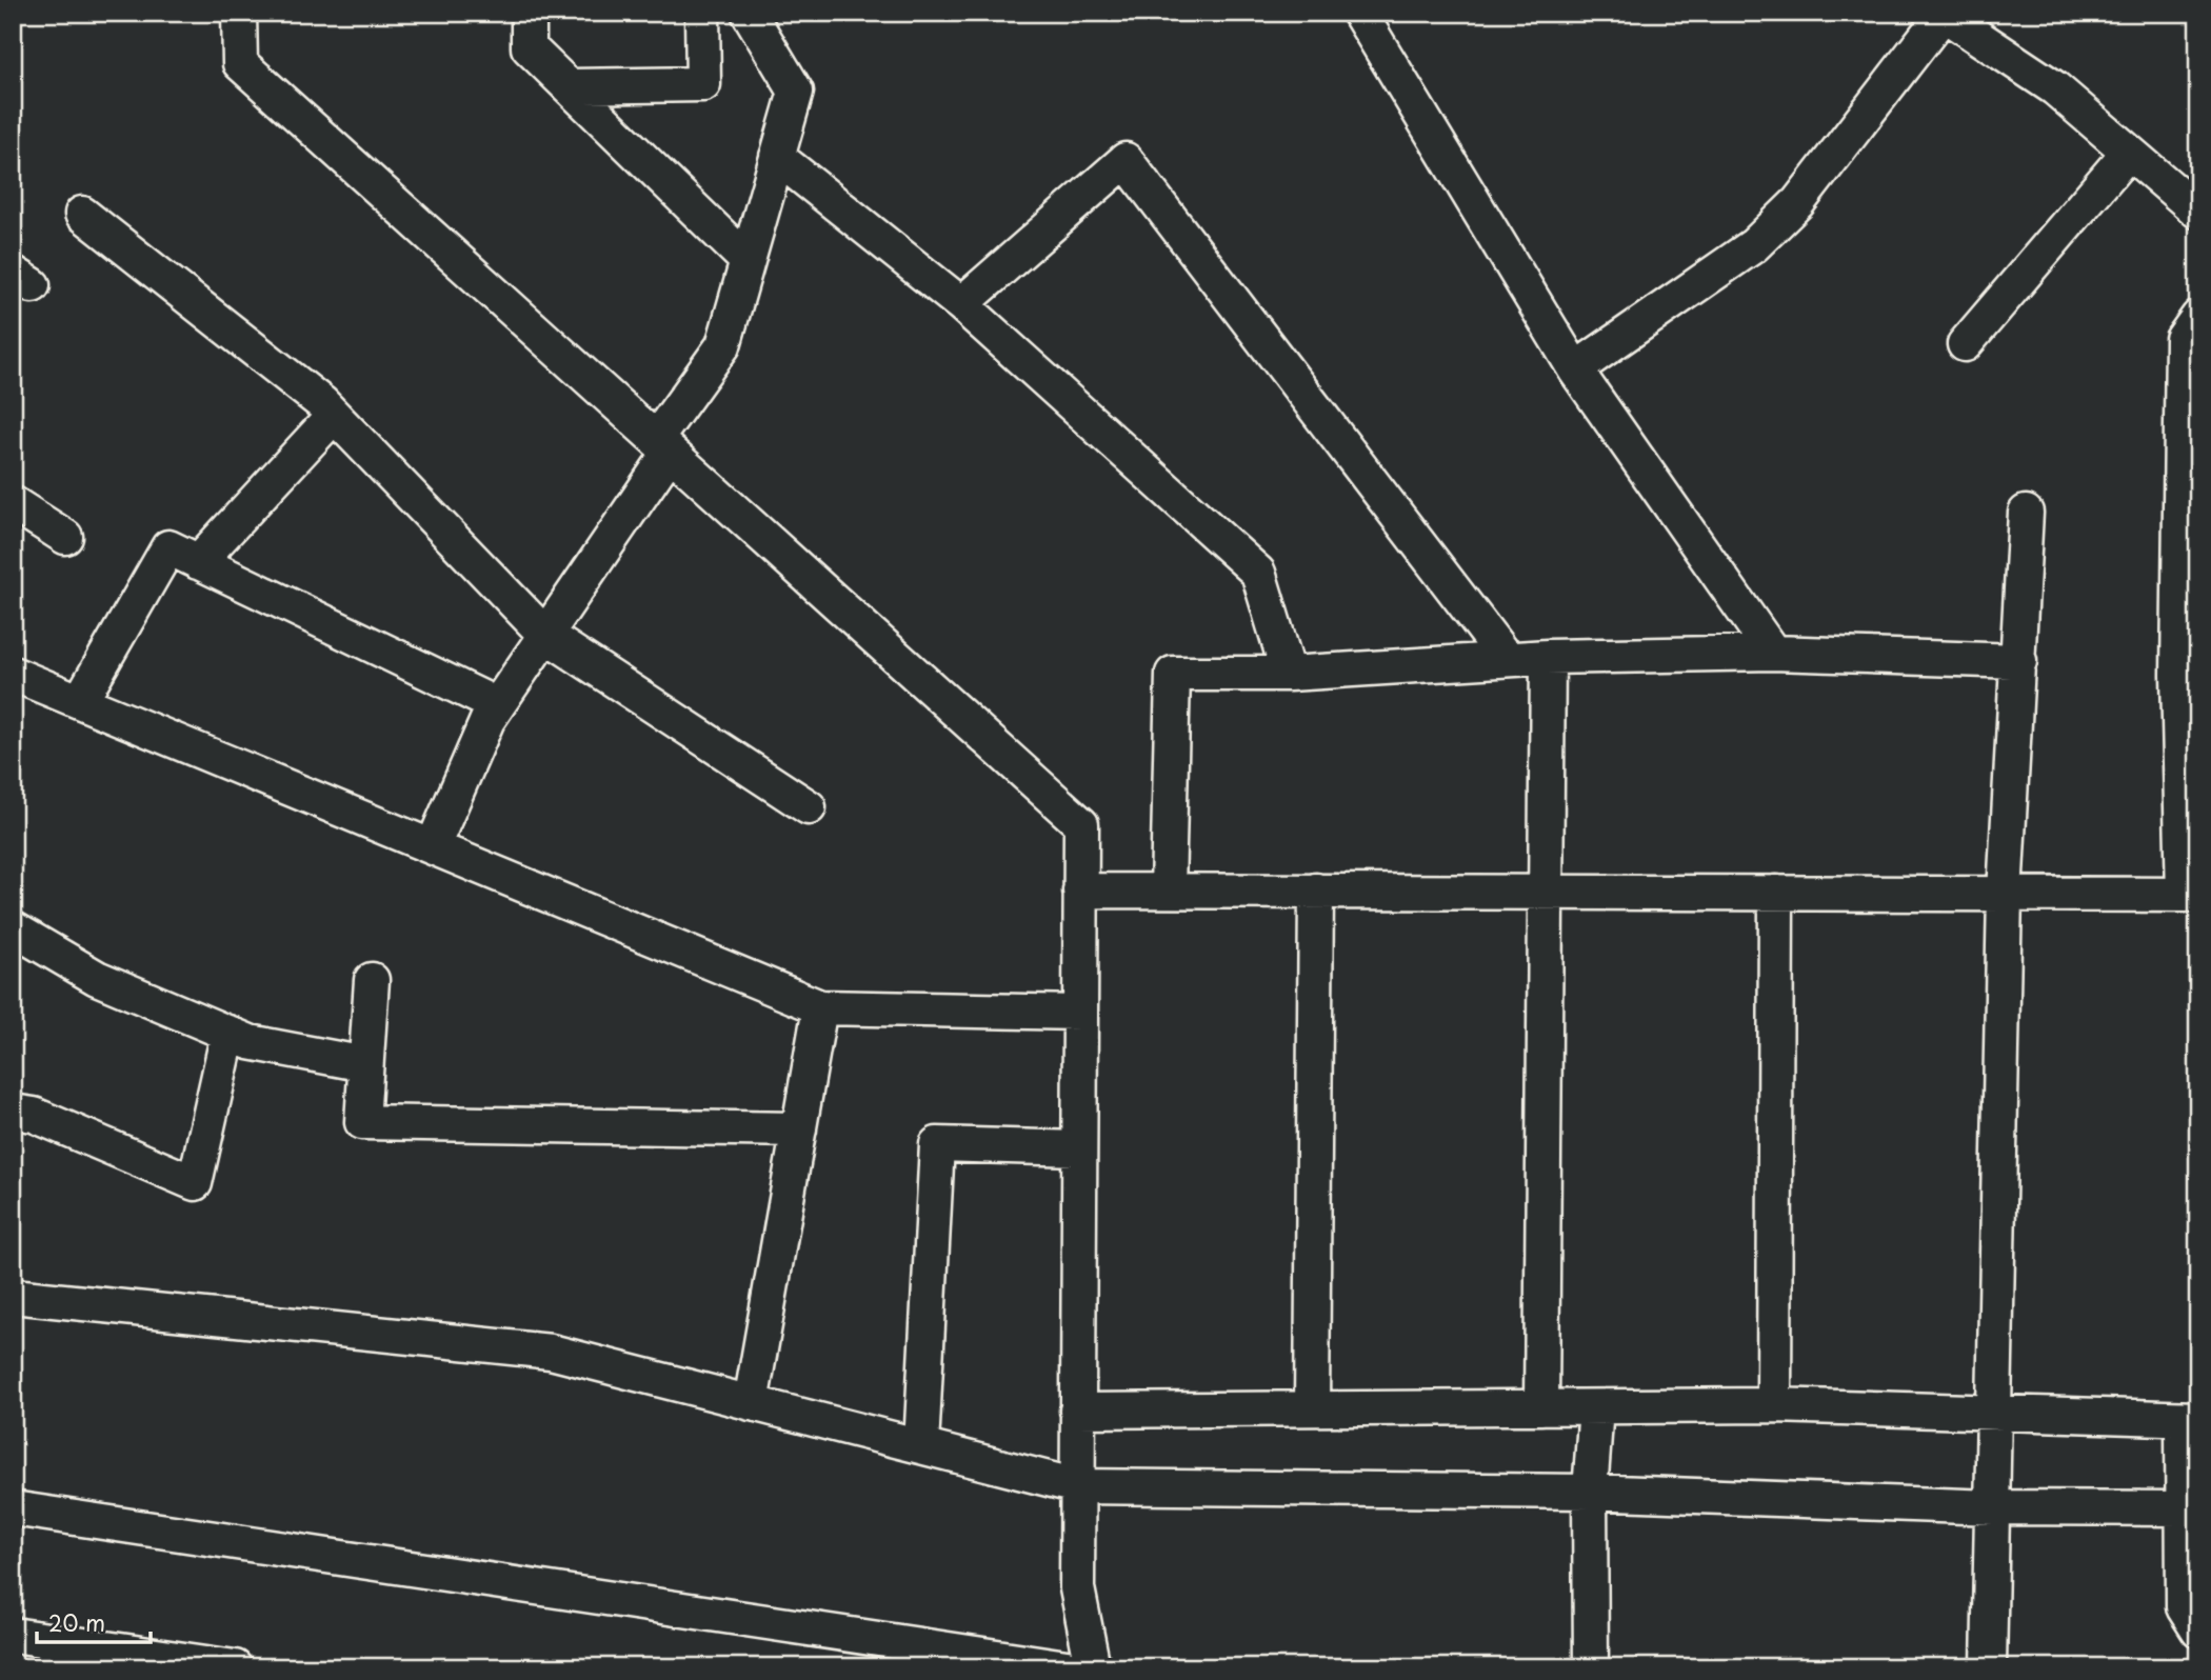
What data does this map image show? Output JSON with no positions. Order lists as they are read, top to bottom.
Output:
{
  "scale_bar": "20 m"
}
